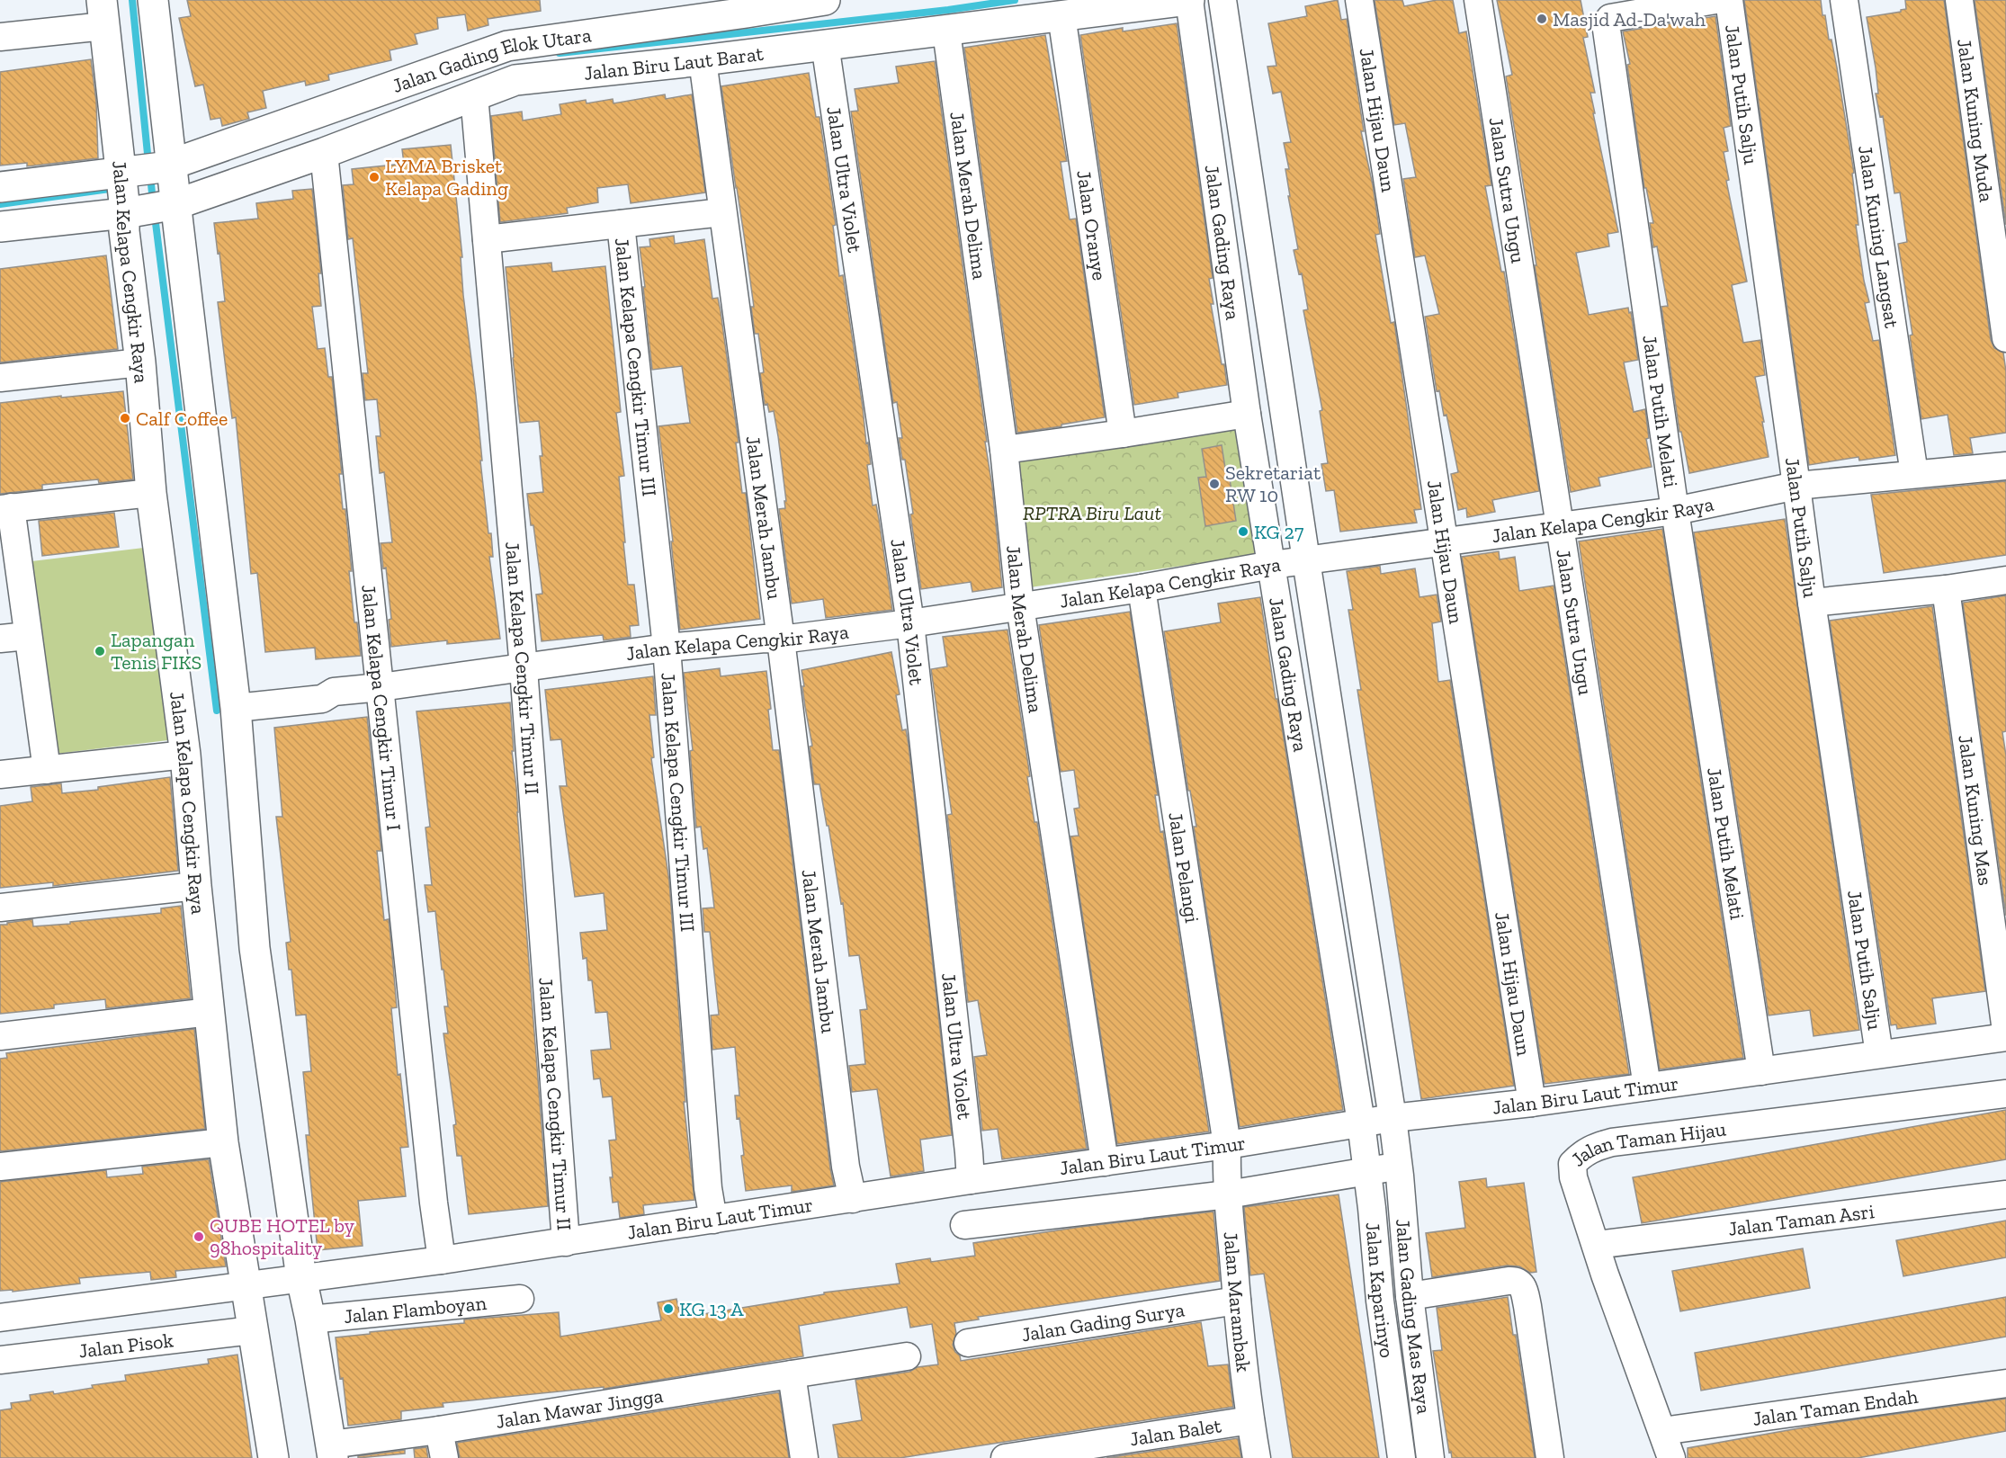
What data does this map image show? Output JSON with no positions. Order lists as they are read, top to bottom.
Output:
{
  "streets": {
    "street": [
      "Jalan Gading Elok Utara",
      "Jalan Biru Laut Barat",
      "Jalan Putih Salju",
      "Jalan Hijau Daun",
      "Jalan Kuning Muda",
      "Jalan Ultra Violet",
      "Jalan Sutra Ungu",
      "Jalan Merah Delima",
      "Jalan Oranye",
      "Jalan Kuning Langsat",
      "Jalan Gading Raya",
      "Jalan Kelapa Cengkir Raya",
      "Jalan Kelapa Cengkir Timur III",
      "Jalan Putih Melati",
      "Jalan Merah Jambu",
      "Jalan Kelapa Cengkir Timur II",
      "Jalan Kelapa Cengkir Timur I",
      "Jalan Kuning Mas",
      "Jalan Pelangi",
      "Jalan Biru Laut Timur",
      "Jalan Taman Hijau",
      "Jalan Taman Asri",
      "Jalan Kaparinyo",
      "Jalan Marambak",
      "Jalan Flamboyan",
      "Jalan Gading Mas Raya",
      "Jalan Gading Surya",
      "Jalan Pisok",
      "Jalan Taman Endah",
      "Jalan Mawar Jingga",
      "Jalan Balet"
    ]
  },
  "crossings": [
    ["Jalan Gading Elok Utara", "Jalan Biru Laut Barat"],
    ["Jalan Gading Elok Utara", "Jalan Kelapa Cengkir Raya"],
    ["Jalan Biru Laut Barat", "Jalan Ultra Violet"],
    ["Jalan Biru Laut Barat", "Jalan Merah Delima"],
    ["Jalan Biru Laut Barat", "Jalan Oranye"],
    ["Jalan Biru Laut Barat", "Jalan Gading Raya"],
    ["Jalan Biru Laut Barat", "Jalan Kelapa Cengkir Raya"],
    ["Jalan Biru Laut Barat", "Jalan Merah Jambu"],
    ["Jalan Biru Laut Barat", "Jalan Kelapa Cengkir Timur II"],
    ["Jalan Biru Laut Barat", "Jalan Kelapa Cengkir Timur I"],
    ["Jalan Putih Salju", "Jalan Kelapa Cengkir Raya"],
    ["Jalan Putih Salju", "Jalan Biru Laut Timur"],
    ["Jalan Hijau Daun", "Jalan Kelapa Cengkir Raya"],
    ["Jalan Hijau Daun", "Jalan Biru Laut Timur"],
    ["Jalan Ultra Violet", "Jalan Kelapa Cengkir Raya"],
    ["Jalan Ultra Violet", "Jalan Biru Laut Timur"],
    ["Jalan Sutra Ungu", "Jalan Kelapa Cengkir Raya"],
    ["Jalan Sutra Ungu", "Jalan Biru Laut Timur"],
    ["Jalan Merah Delima", "Jalan Kelapa Cengkir Raya"],
    ["Jalan Merah Delima", "Jalan Biru Laut Timur"],
    ["Jalan Kuning Langsat", "Jalan Kelapa Cengkir Raya"],
    ["Jalan Gading Raya", "Jalan Kelapa Cengkir Raya"],
    ["Jalan Gading Raya", "Jalan Biru Laut Timur"],
    ["Jalan Gading Raya", "Jalan Kaparinyo"],
    ["Jalan Gading Raya", "Jalan Gading Mas Raya"],
    ["Jalan Kelapa Cengkir Raya", "Jalan Kelapa Cengkir Timur III"],
    ["Jalan Kelapa Cengkir Raya", "Jalan Putih Melati"],
    ["Jalan Kelapa Cengkir Raya", "Jalan Merah Jambu"],
    ["Jalan Kelapa Cengkir Raya", "Jalan Kelapa Cengkir Timur II"],
    ["Jalan Kelapa Cengkir Raya", "Jalan Kelapa Cengkir Timur I"],
    ["Jalan Kelapa Cengkir Raya", "Jalan Pelangi"],
    ["Jalan Kelapa Cengkir Raya", "Jalan Biru Laut Timur"],
    ["Jalan Kelapa Cengkir Raya", "Jalan Flamboyan"],
    ["Jalan Kelapa Cengkir Raya", "Jalan Pisok"],
    ["Jalan Kelapa Cengkir Timur III", "Jalan Biru Laut Timur"],
    ["Jalan Putih Melati", "Jalan Biru Laut Timur"],
    ["Jalan Merah Jambu", "Jalan Biru Laut Timur"],
    ["Jalan Kelapa Cengkir Timur II", "Jalan Biru Laut Timur"],
    ["Jalan Kelapa Cengkir Timur I", "Jalan Biru Laut Timur"],
    ["Jalan Pelangi", "Jalan Biru Laut Timur"],
    ["Jalan Pelangi", "Jalan Marambak"],
    ["Jalan Biru Laut Timur", "Jalan Kaparinyo"],
    ["Jalan Biru Laut Timur", "Jalan Marambak"],
    ["Jalan Biru Laut Timur", "Jalan Flamboyan"],
    ["Jalan Taman Hijau", "Jalan Taman Asri"],
    ["Jalan Taman Hijau", "Jalan Taman Endah"],
    ["Jalan Marambak", "Jalan Gading Surya"],
    ["Jalan Marambak", "Jalan Balet"]
  ],
  "parks": ["RPTRA Biru Laut"],
  "places": [
    "Masjid Ad-Da'wah",
    "LYMA Brisket Kelapa Gading",
    "Calf Coffee",
    "Sekretariat RW 10",
    "KG 27",
    "Lapangan Tenis FIKS",
    "QUBE HOTEL by 98hospitality",
    "KG 13 A"
  ]
}
